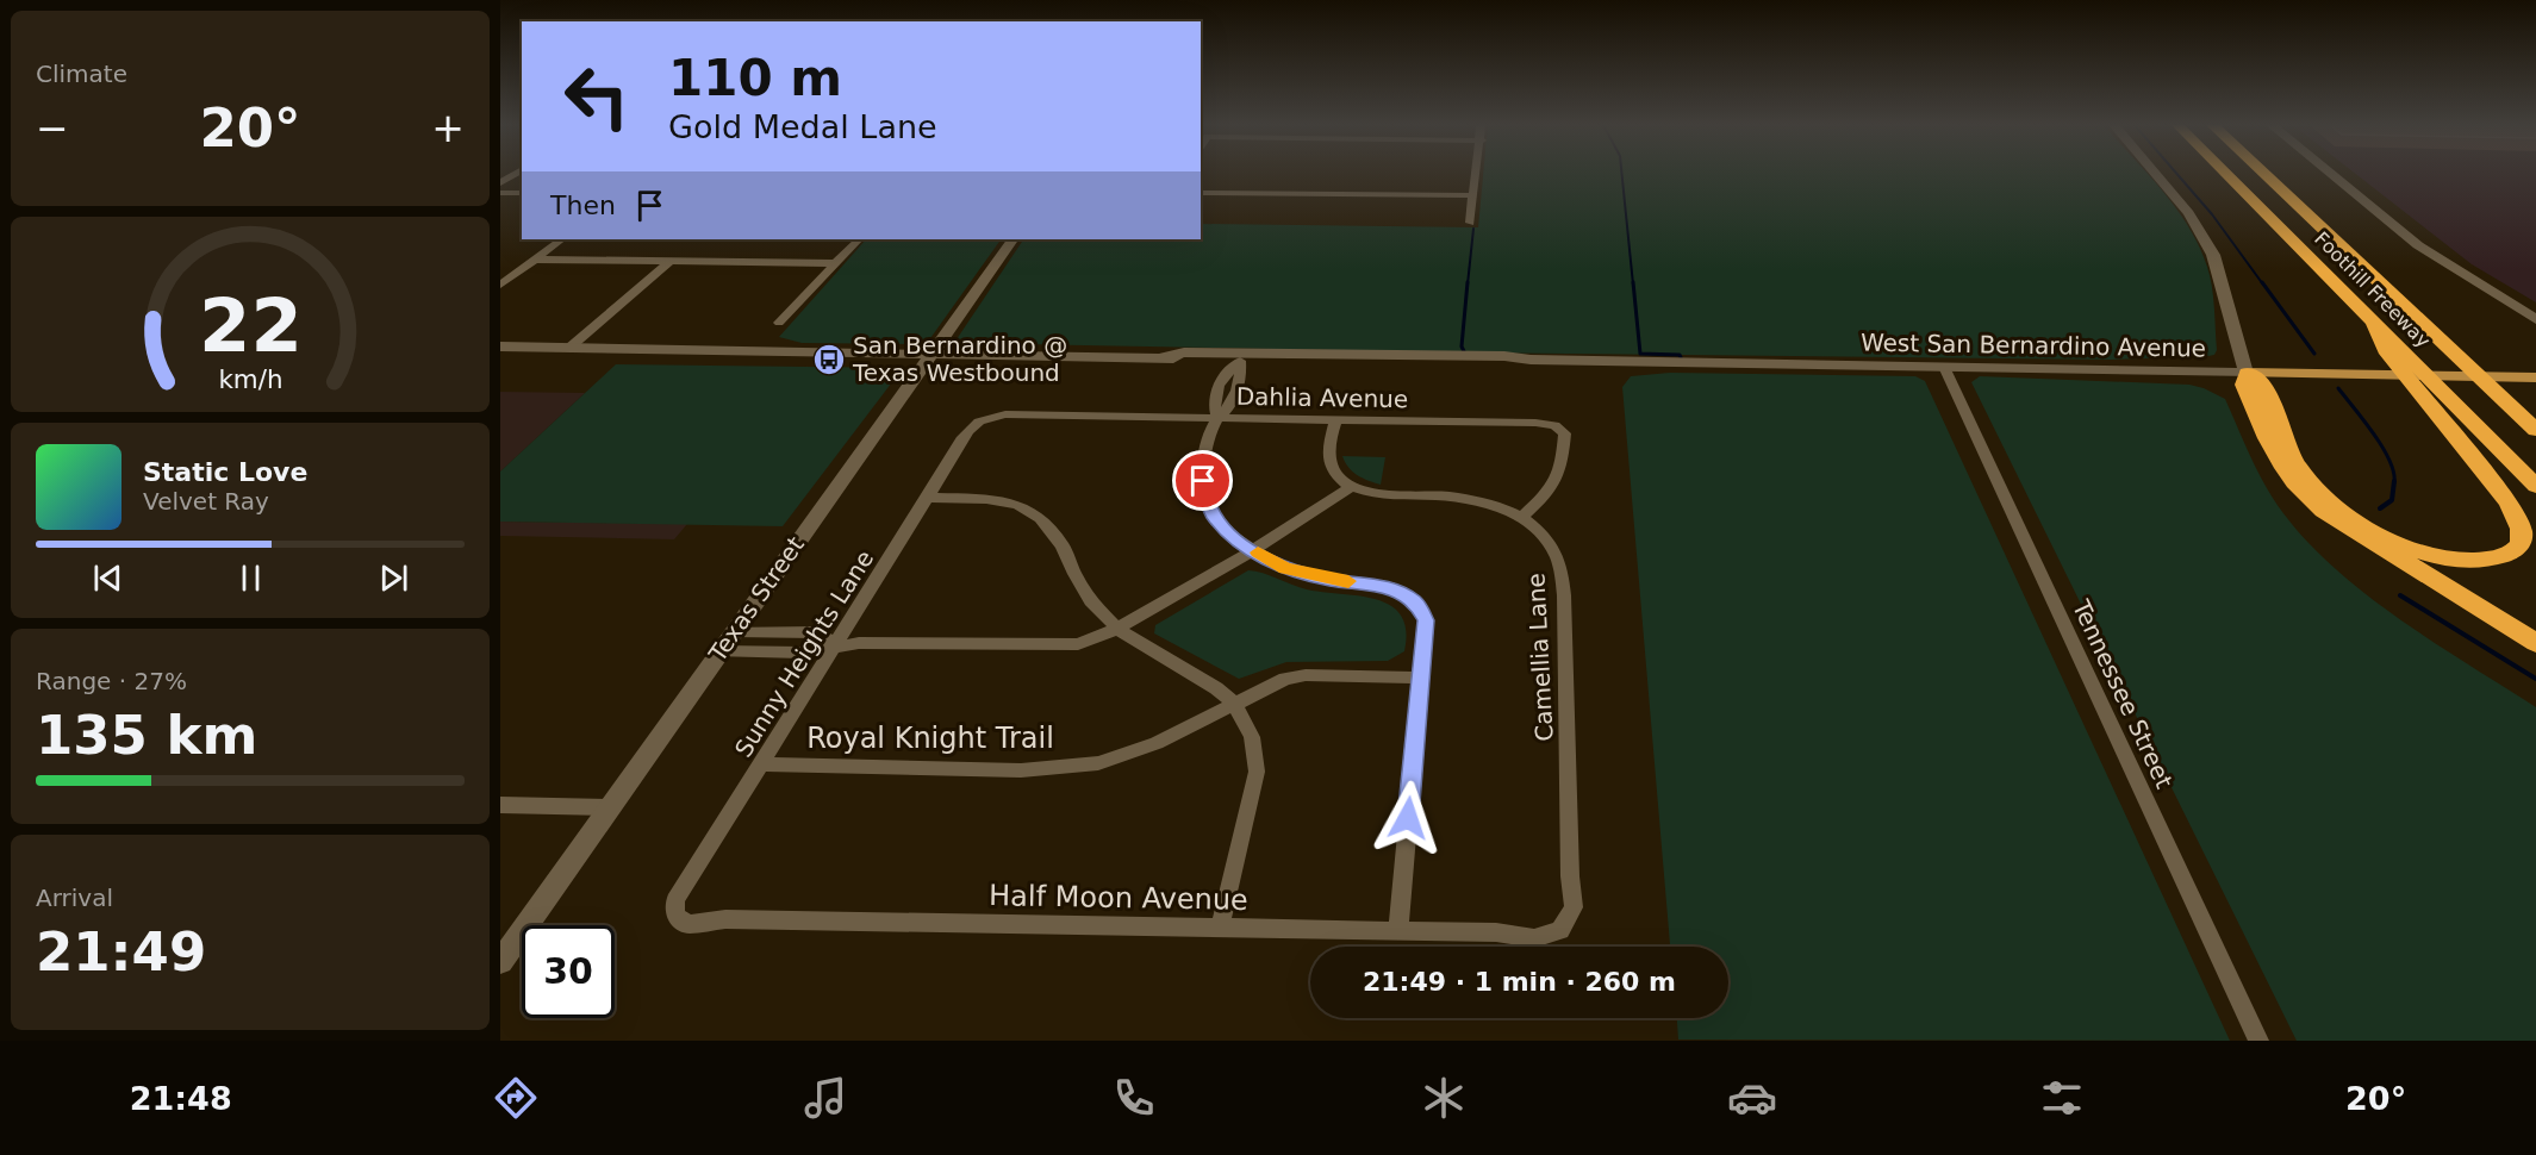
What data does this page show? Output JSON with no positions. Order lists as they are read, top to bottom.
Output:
{
  "streets": {
    "highway": ["Foothill Freeway"],
    "main road": ["West San Bernardino Avenue", "Texas Street"],
    "street": [
      "Dahlia Avenue",
      "Sunny Heights Lane",
      "Camellia Lane",
      "Tennessee Street",
      "Royal Knight Trail",
      "Half Moon Avenue"
    ]
  },
  "crossings": [
    ["West San Bernardino Avenue", "Texas Street"],
    ["West San Bernardino Avenue", "Tennessee Street"],
    ["Dahlia Avenue", "Sunny Heights Lane"],
    ["Dahlia Avenue", "Camellia Lane"],
    ["Sunny Heights Lane", "Royal Knight Trail"],
    ["Sunny Heights Lane", "Half Moon Avenue"],
    ["Camellia Lane", "Half Moon Avenue"]
  ],
  "places": {
    "bus stop": ["San Bernardino @ Texas Westbound"]
  },
  "page": {
    "tile": [
      "Climate",
      ["Range · 27%", "135 km"],
      ["Arrival", "21:49"]
    ],
    "turn": ["110 m", "Gold Medal Lane"],
    "heat": ["−", "20°", "+"],
    "then": "Then",
    "song": ["Static Love", "Velvet Ray"],
    "limit": "30",
    "trip": "21:49 · 1 min · 260 m",
    "tabs": ["21:48", "20°"],
    "gauge": ["22", "km/h"]
  }
}
